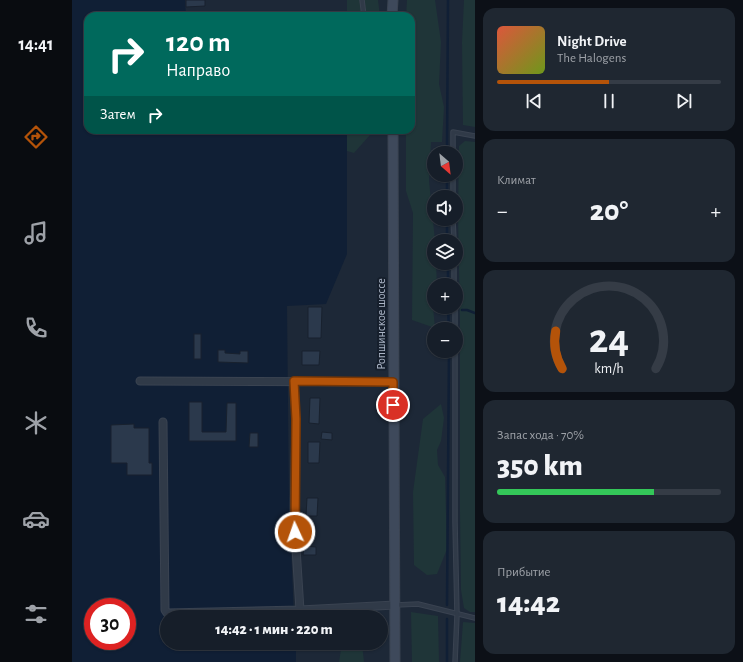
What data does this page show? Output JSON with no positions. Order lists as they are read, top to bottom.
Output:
{
  "streets": {
    "main road": ["Ропшинское шоссе"]
  },
  "north": "bottom right",
  "page": {
    "tabs": "14:41",
    "turn": ["120 m", "Направо"],
    "song": ["Night Drive", "The Halogens"],
    "then": "Затем",
    "tile": [
      "Климат",
      ["Запас хода · 70%", "350 km"],
      ["Прибытие", "14:42"]
    ],
    "map_buttons": ["+", "−"],
    "heat": ["−", "20°", "+"],
    "limit": "30",
    "trip": "14:42 · 1 мин · 220 m",
    "gauge": ["24", "km/h"]
  }
}
